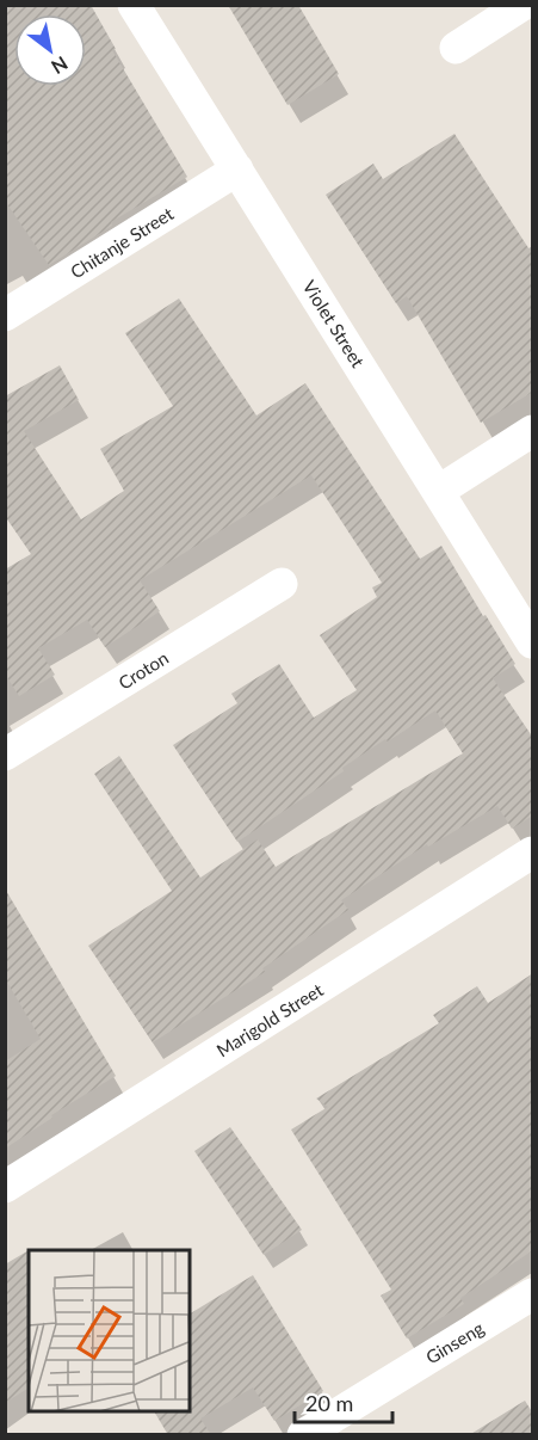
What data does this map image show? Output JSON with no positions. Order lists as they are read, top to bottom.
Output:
{
  "streets": {
    "street": [
      "Chitanje Street",
      "Violet Street",
      "Croton",
      "Marigold Street",
      "Ginseng"
    ]
  },
  "crossings": [
    ["Chitanje Street", "Violet Street"]
  ],
  "scale_bar": "20 m",
  "north": "bottom right"
}
